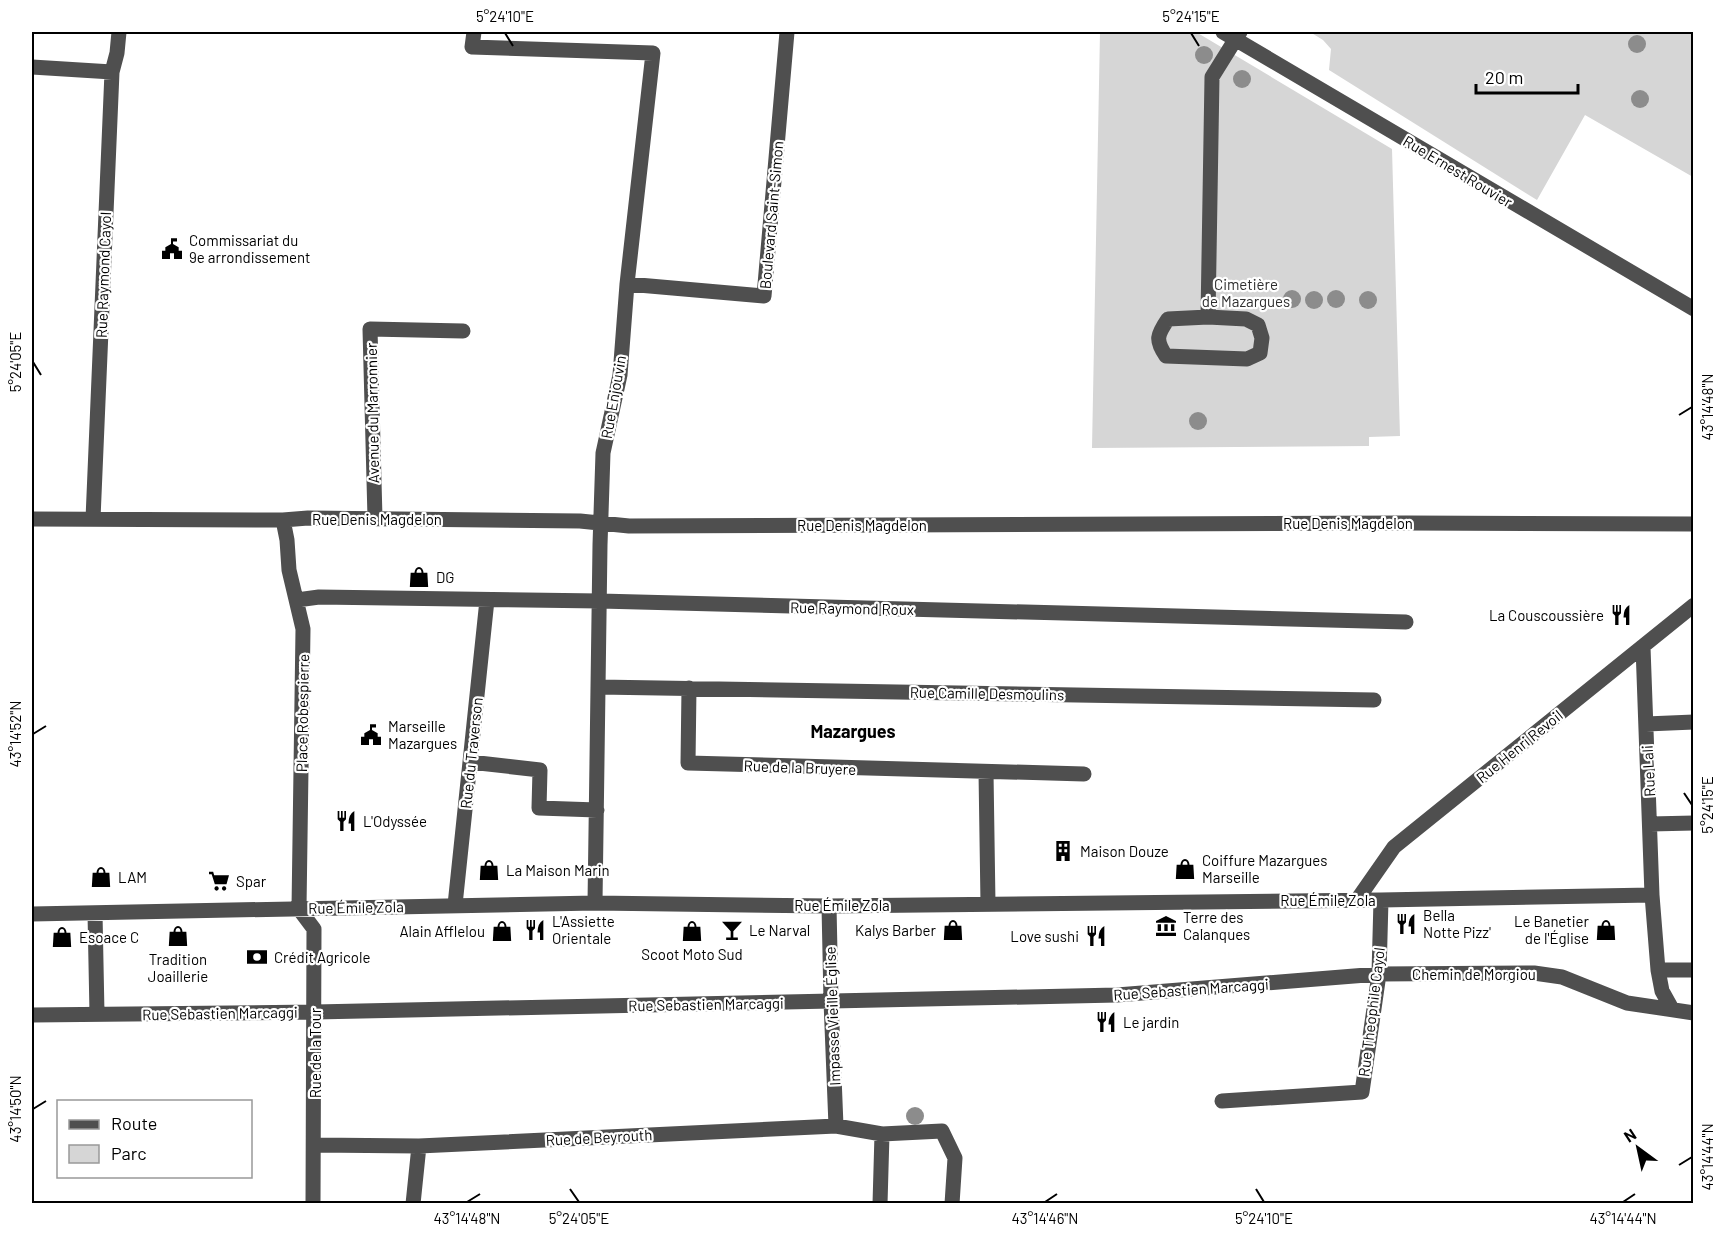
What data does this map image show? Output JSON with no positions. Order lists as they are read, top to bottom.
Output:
{
  "streets": {
    "street": [
      "Rue Ernest Rouvier",
      "Boulevard Saint-Simon",
      "Rue Raymond Cayol",
      "Rue Enjouvin",
      "Avenue du Marronnier",
      "Rue Denis Magdelon",
      "Rue Raymond Roux",
      "Rue Camille Desmoulins",
      "Place Robespierre",
      "Rue Henri Revoil",
      "Rue du Traverson",
      "Rue de la Bruyere",
      "Rue Lali",
      "Rue Émile Zola",
      "Chemin de Morgiou",
      "Rue Sebastien Marcaggi",
      "Rue Theophile Cayol",
      "Impasse Vieille Église",
      "Rue de la Tour",
      "Rue de Beyrouth"
    ]
  },
  "crossings": [
    ["Boulevard Saint-Simon", "Rue Enjouvin"],
    ["Rue Raymond Cayol", "Rue Denis Magdelon"],
    ["Rue Enjouvin", "Rue Denis Magdelon"],
    ["Rue Enjouvin", "Rue Raymond Roux"],
    ["Rue Enjouvin", "Rue Camille Desmoulins"],
    ["Rue Enjouvin", "Rue Émile Zola"],
    ["Avenue du Marronnier", "Rue Denis Magdelon"],
    ["Rue Denis Magdelon", "Place Robespierre"],
    ["Rue Raymond Roux", "Place Robespierre"],
    ["Rue Raymond Roux", "Rue du Traverson"],
    ["Rue Camille Desmoulins", "Rue de la Bruyere"],
    ["Place Robespierre", "Rue Émile Zola"],
    ["Place Robespierre", "Rue de la Tour"],
    ["Rue Henri Revoil", "Rue Lali"],
    ["Rue Henri Revoil", "Rue Émile Zola"],
    ["Rue du Traverson", "Rue Émile Zola"],
    ["Rue Lali", "Rue Émile Zola"],
    ["Rue Émile Zola", "Rue Theophile Cayol"],
    ["Rue Émile Zola", "Impasse Vieille Église"],
    ["Rue Émile Zola", "Rue de la Tour"],
    ["Chemin de Morgiou", "Rue Sebastien Marcaggi"],
    ["Chemin de Morgiou", "Rue Theophile Cayol"],
    ["Rue Sebastien Marcaggi", "Rue Theophile Cayol"],
    ["Rue Sebastien Marcaggi", "Impasse Vieille Église"],
    ["Rue Sebastien Marcaggi", "Rue de la Tour"],
    ["Impasse Vieille Église", "Rue de Beyrouth"],
    ["Rue de la Tour", "Rue de Beyrouth"]
  ],
  "districts": ["Mazargues"],
  "parks": ["Cimetière de Mazargues"],
  "places": {
    "public building": ["Commissariat du 9e arrondissement", "Marseille Mazargues"],
    "shop": [
      "DG",
      "Coiffure Mazargues Marseille",
      "La Maison Marin",
      "LAM",
      "Kalys Barber",
      "Le Banetier de l'Église",
      "Alain Afflelou",
      "Scoot Moto Sud",
      "Tradition Joaillerie",
      "Esoace C"
    ],
    "restaurant": [
      "La Couscoussière",
      "L'Odyssée",
      "Bella Notte Pizz'",
      "L'Assiette Orientale",
      "Love sushi",
      "Le jardin"
    ],
    "building": ["Maison Douze"],
    "supermarket": ["Spar"],
    "museum": ["Terre des Calanques"],
    "bar": ["Le Narval"],
    "bank": ["Crédit Agricole"]
  },
  "legend": ["Route", "Parc"],
  "scale_bar": "20 m",
  "north": "top left",
  "coordinates": [
    "5°24'10\"E",
    "5°24'15\"E",
    "5°24'05\"E",
    "43°14'48\"N",
    "43°14'52\"N",
    "43°14'50\"N",
    "43°14'44\"N",
    "43°14'46\"N"
  ]
}
